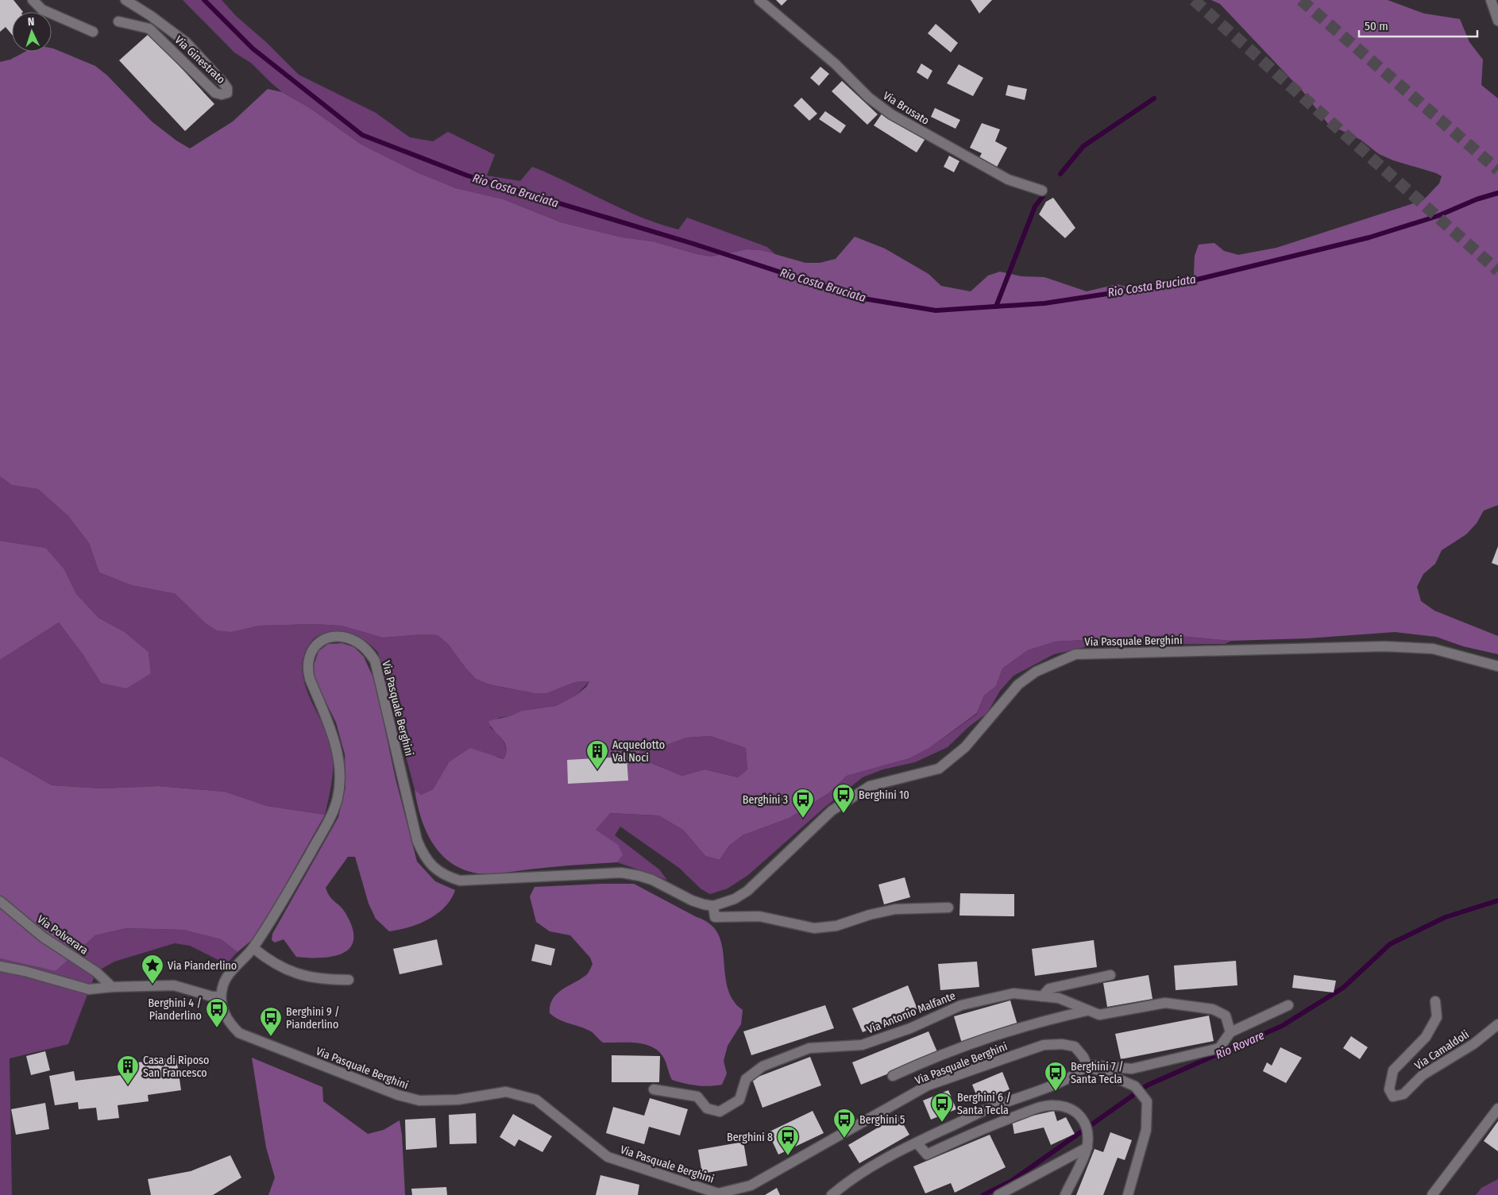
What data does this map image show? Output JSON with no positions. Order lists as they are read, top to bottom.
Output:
{
  "streets": {
    "street": [
      "Via Ginestrato",
      "Via Brusato",
      "Via Pasquale Berghini",
      "Via Polverara",
      "Via Antonio Malfante",
      "Via Camaldoli"
    ]
  },
  "water": ["Rio Costa Bruciata", "Rio Rovare"],
  "places": {
    "building": ["Acquedotto Val Noci", "Casa di Riposo San Francesco"],
    "bus stop": [
      "Berghini 10",
      "Berghini 3",
      "Berghini 4 / Pianderlino",
      "Berghini 9 / Pianderlino",
      "Berghini 7 / Santa Tecla",
      "Berghini 6 / Santa Tecla",
      "Berghini 5",
      "Berghini 8"
    ],
    "place": ["Via Pianderlino"]
  },
  "scale_bar": "50 m",
  "north": "top"
}
